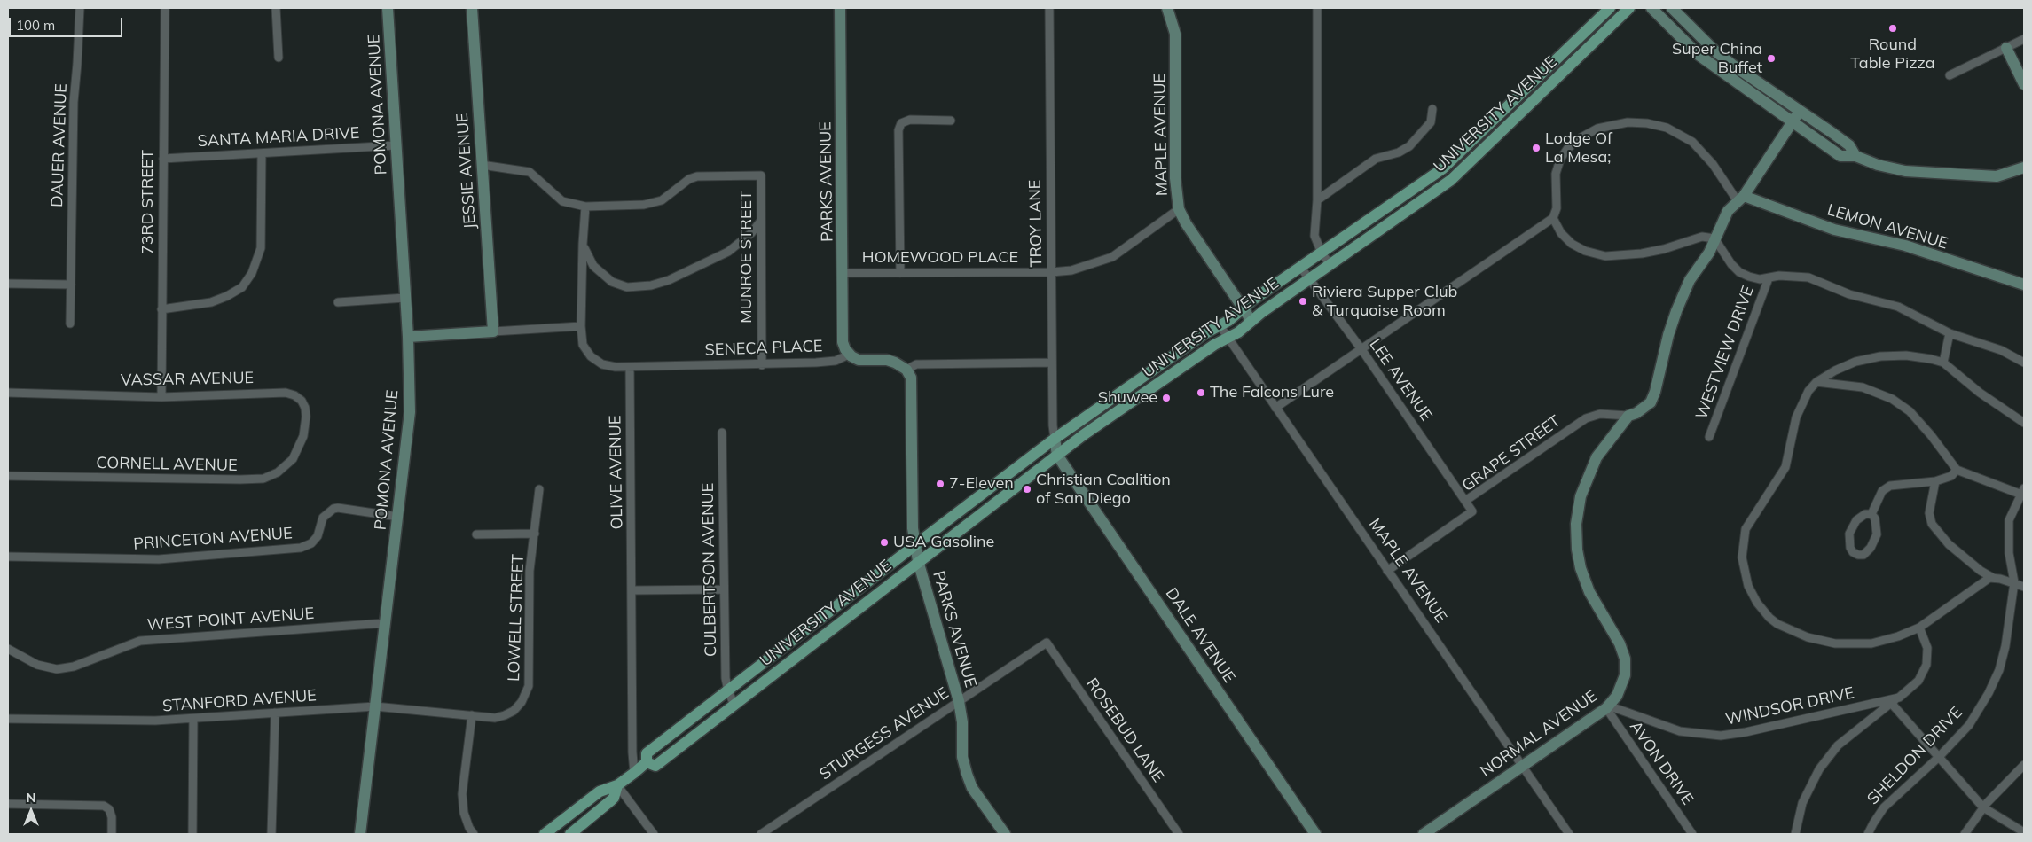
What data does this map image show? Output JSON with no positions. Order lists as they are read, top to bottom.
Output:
{
  "streets": {
    "main road": ["UNIVERSITY AVENUE"],
    "street": [
      "POMONA AVENUE",
      "MAPLE AVENUE",
      "SANTA MARIA DRIVE",
      "DAUER AVENUE",
      "JESSIE AVENUE",
      "PARKS AVENUE",
      "73RD STREET",
      "TROY LANE",
      "LEMON AVENUE",
      "MUNROE STREET",
      "HOMEWOOD PLACE",
      "SENECA PLACE",
      "WESTVIEW DRIVE",
      "VASSAR AVENUE",
      "LEE AVENUE",
      "GRAPE STREET",
      "CORNELL AVENUE",
      "OLIVE AVENUE",
      "PRINCETON AVENUE",
      "CULBERTSON AVENUE",
      "LOWELL STREET",
      "WEST POINT AVENUE",
      "DALE AVENUE",
      "STANFORD AVENUE",
      "WINDSOR DRIVE",
      "ROSEBUD LANE",
      "STURGESS AVENUE",
      "NORMAL AVENUE",
      "SHELDON DRIVE",
      "AVON DRIVE"
    ]
  },
  "crossings": [
    ["POMONA AVENUE", "SANTA MARIA DRIVE"],
    ["POMONA AVENUE", "PRINCETON AVENUE"],
    ["POMONA AVENUE", "WEST POINT AVENUE"],
    ["POMONA AVENUE", "STANFORD AVENUE"],
    ["UNIVERSITY AVENUE", "MAPLE AVENUE"],
    ["UNIVERSITY AVENUE", "PARKS AVENUE"],
    ["UNIVERSITY AVENUE", "TROY LANE"],
    ["UNIVERSITY AVENUE", "LEE AVENUE"],
    ["UNIVERSITY AVENUE", "OLIVE AVENUE"],
    ["UNIVERSITY AVENUE", "CULBERTSON AVENUE"],
    ["UNIVERSITY AVENUE", "DALE AVENUE"],
    ["MAPLE AVENUE", "HOMEWOOD PLACE"],
    ["MAPLE AVENUE", "GRAPE STREET"],
    ["MAPLE AVENUE", "NORMAL AVENUE"],
    ["SANTA MARIA DRIVE", "73RD STREET"],
    ["PARKS AVENUE", "HOMEWOOD PLACE"],
    ["PARKS AVENUE", "SENECA PLACE"],
    ["PARKS AVENUE", "STURGESS AVENUE"],
    ["73RD STREET", "VASSAR AVENUE"],
    ["TROY LANE", "HOMEWOOD PLACE"],
    ["LEMON AVENUE", "NORMAL AVENUE"],
    ["MUNROE STREET", "SENECA PLACE"],
    ["SENECA PLACE", "OLIVE AVENUE"],
    ["VASSAR AVENUE", "CORNELL AVENUE"],
    ["LEE AVENUE", "GRAPE STREET"],
    ["GRAPE STREET", "NORMAL AVENUE"],
    ["LOWELL STREET", "STANFORD AVENUE"],
    ["WINDSOR DRIVE", "NORMAL AVENUE"],
    ["WINDSOR DRIVE", "AVON DRIVE"],
    ["ROSEBUD LANE", "STURGESS AVENUE"],
    ["NORMAL AVENUE", "AVON DRIVE"]
  ],
  "places": [
    "Round Table Pizza",
    "Super China Buffet",
    "Lodge Of La Mesa;",
    "Riviera Supper Club & Turquoise Room",
    "The Falcons Lure",
    "Shuwee",
    "7-Eleven",
    "Christian Coalition of San Diego",
    "USA Gasoline"
  ],
  "scale_bar": "100 m",
  "north": "top"
}
